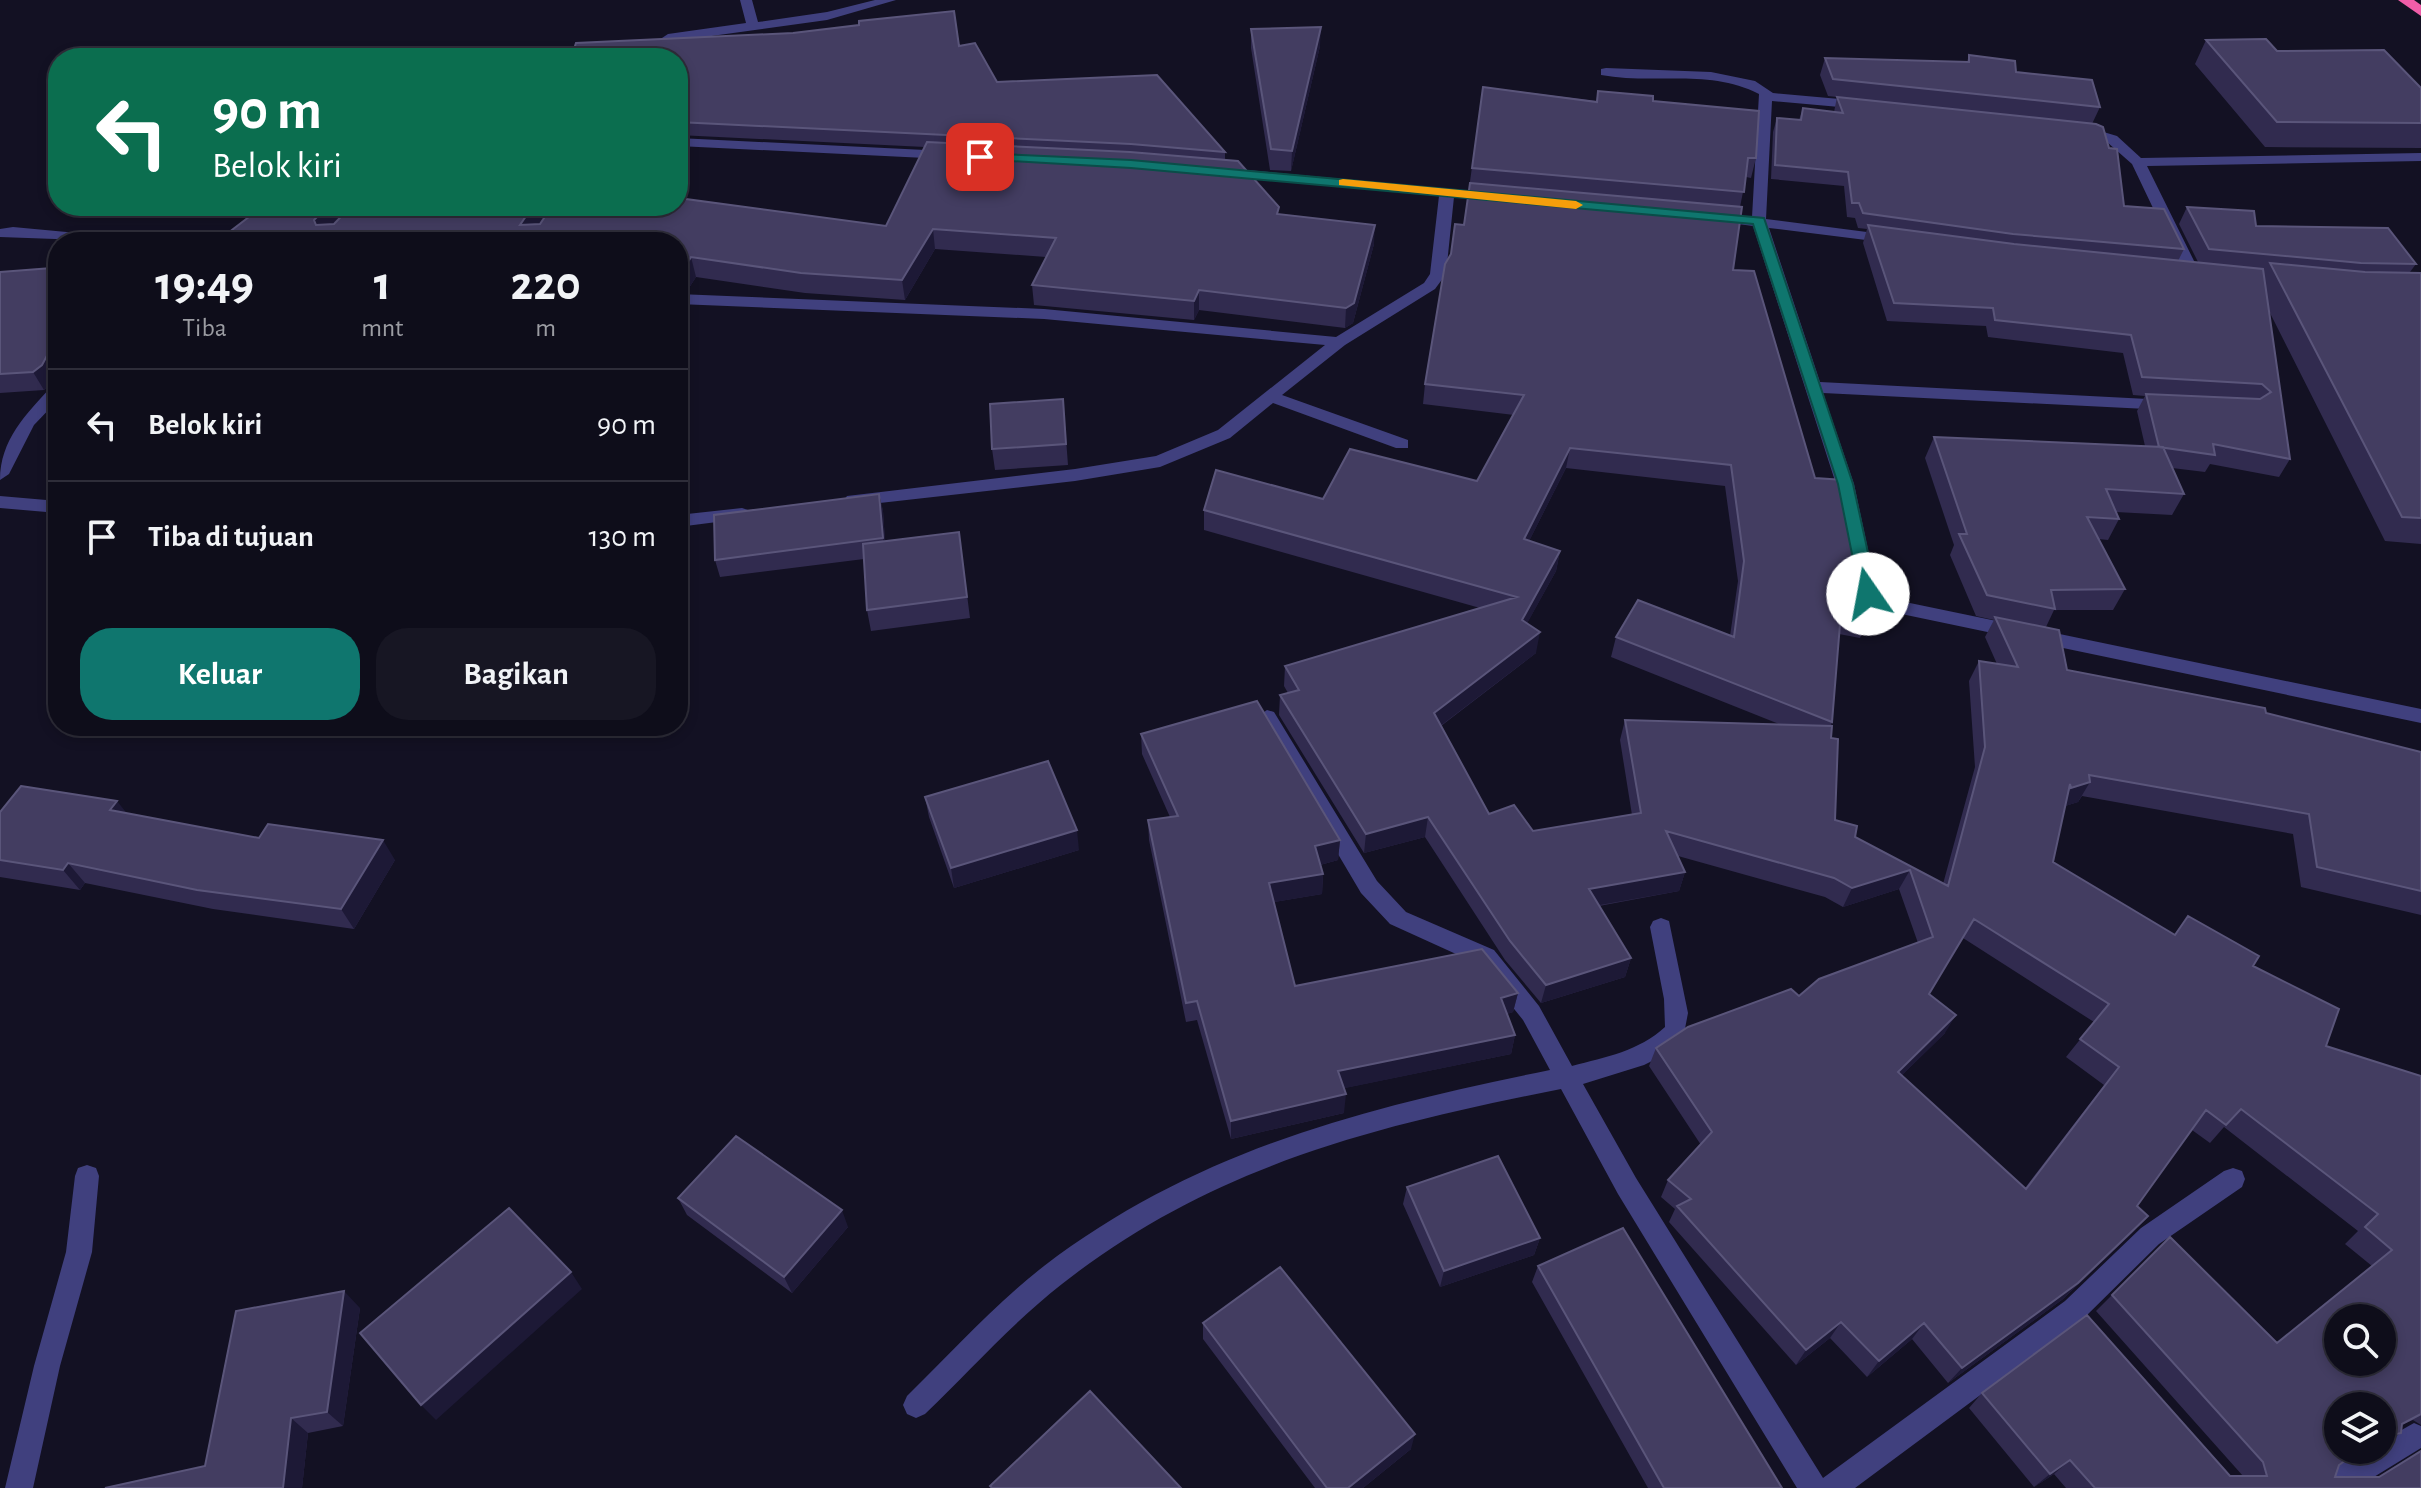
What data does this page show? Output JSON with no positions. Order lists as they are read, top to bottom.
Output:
{
  "page": {
    "turn": ["90 m", "Belok kiri"],
    "eta": [
      "19:49",
      "Tiba",
      "1",
      "mnt",
      "220",
      "m"
    ],
    "list": [
      {
        "name": "Belok kiri",
        "value": "90 m"
      },
      {
        "name": "Tiba di tujuan",
        "value": "130 m"
      }
    ],
    "buttons": ["Keluar", "Bagikan"]
  }
}
